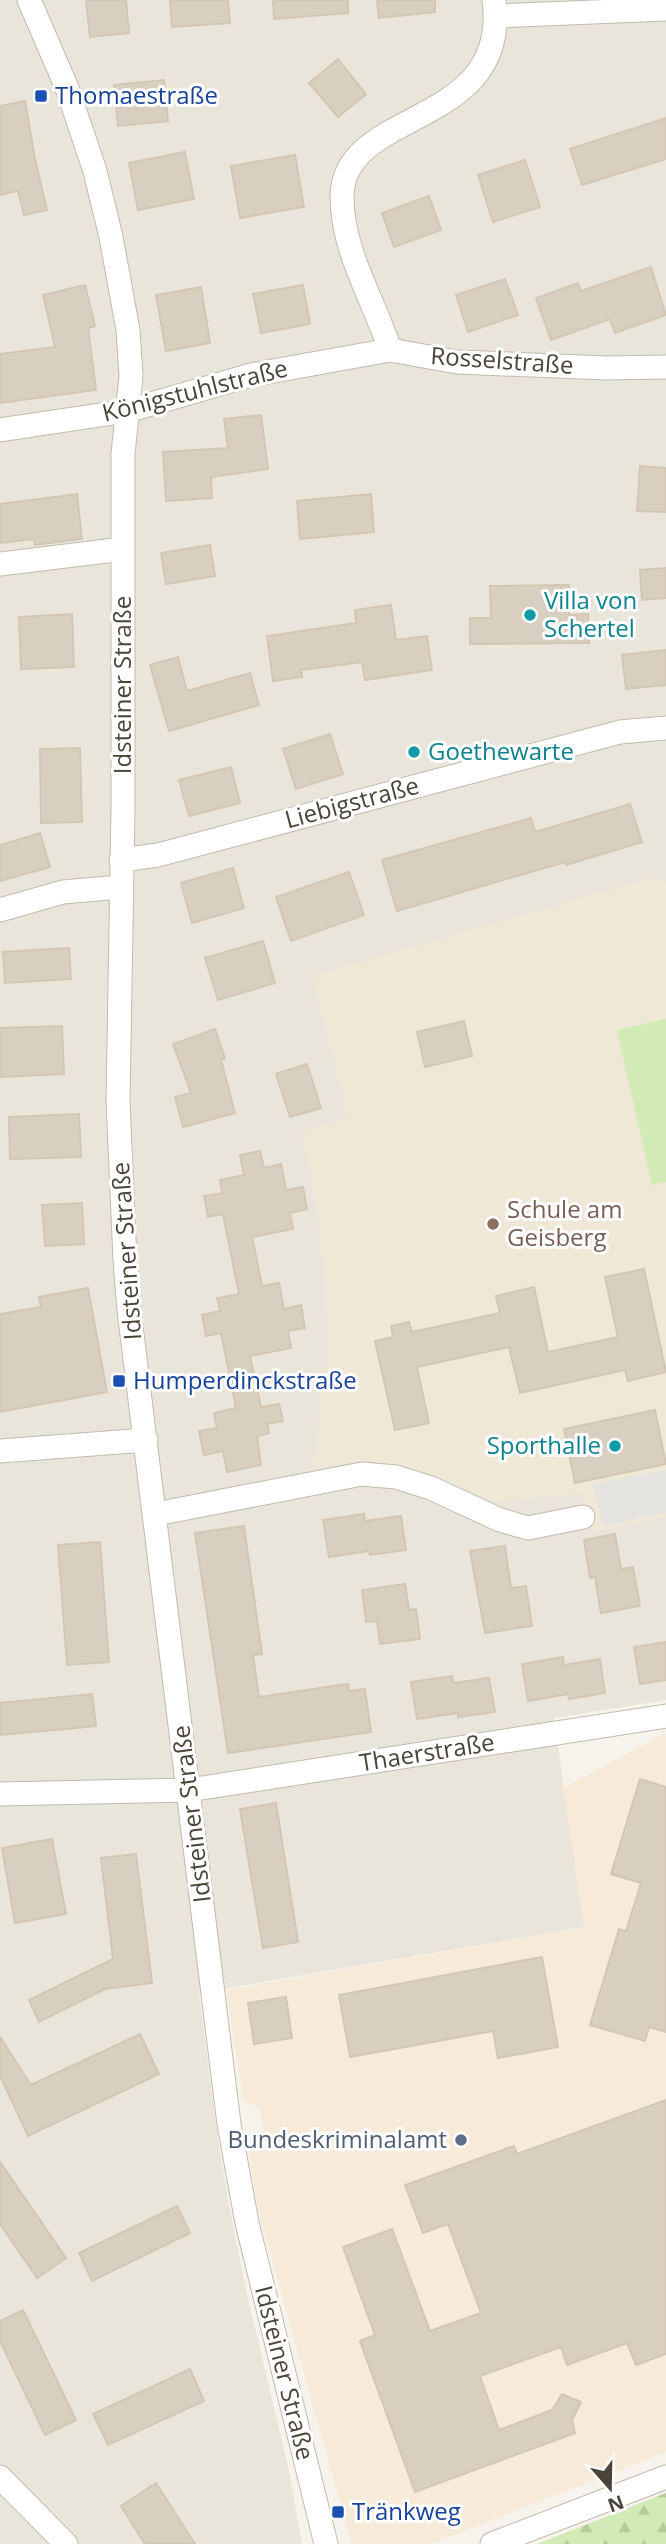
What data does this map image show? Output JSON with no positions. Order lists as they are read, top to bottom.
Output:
{
  "streets": {
    "street": [
      "Rosselstraße",
      "Königstuhlstraße",
      "Idsteiner Straße",
      "Liebigstraße",
      "Thaerstraße"
    ]
  },
  "crossings": [
    ["Rosselstraße", "Königstuhlstraße"],
    ["Königstuhlstraße", "Idsteiner Straße"],
    ["Idsteiner Straße", "Liebigstraße"],
    ["Idsteiner Straße", "Thaerstraße"]
  ],
  "places": {
    "transit": ["Thomaestraße", "Humperdinckstraße", "Tränkweg"],
    "other": [
      "Villa von Schertel",
      "Goethewarte",
      "Schule am Geisberg",
      "Sporthalle",
      "Bundeskriminalamt"
    ]
  },
  "north": "bottom"
}
